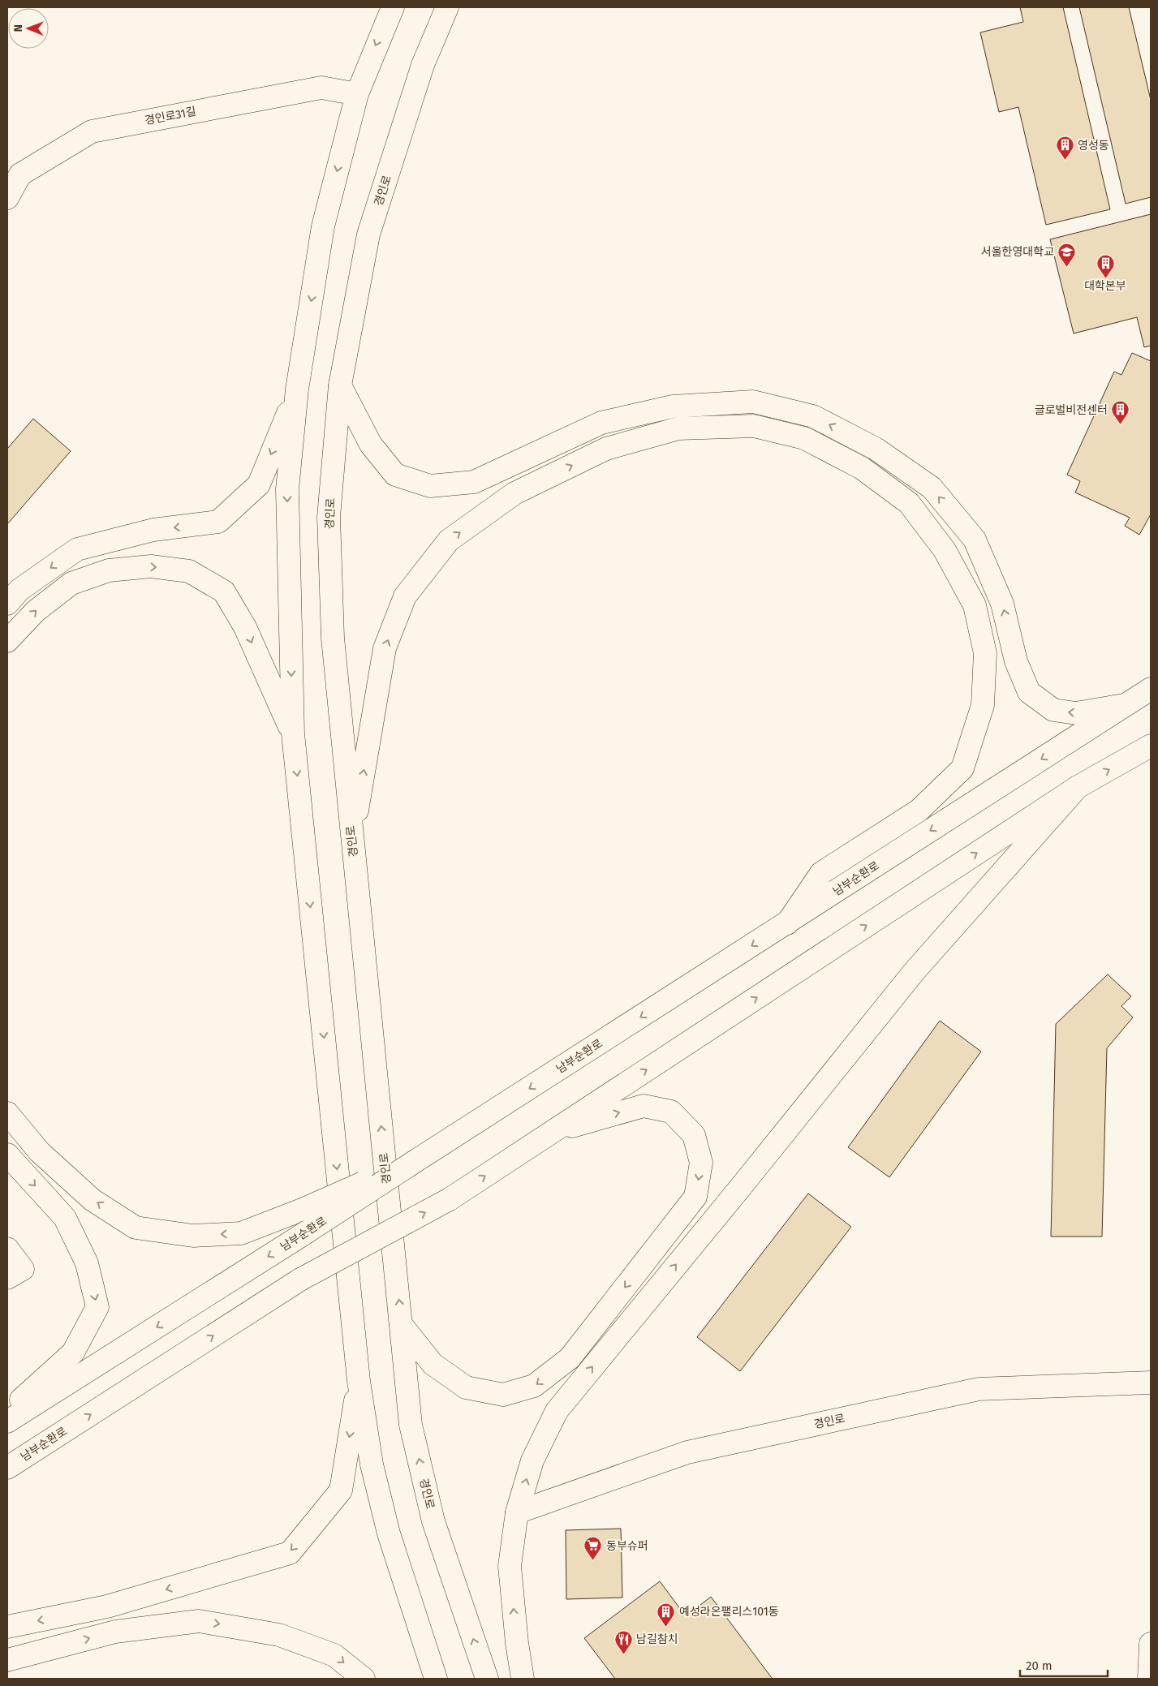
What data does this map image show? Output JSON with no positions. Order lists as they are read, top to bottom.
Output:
{
  "streets": {
    "main road": ["경인로31길", "경인로", "남부순환로"]
  },
  "places": {
    "building": [
      "영성동",
      "대학본부",
      "글로벌비전센터",
      "예성라온팰리스101동"
    ],
    "school or university": ["서울한영대학교"],
    "supermarket": ["동부슈퍼"],
    "restaurant": ["남길참치"]
  },
  "scale_bar": "20 m",
  "north": "left"
}
